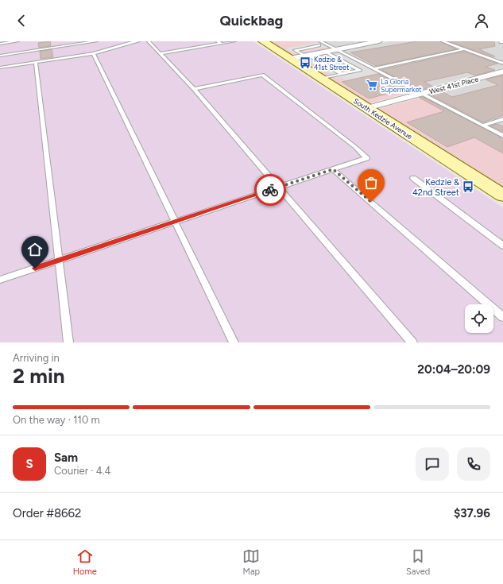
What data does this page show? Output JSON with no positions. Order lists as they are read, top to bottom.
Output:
{
  "streets": {
    "main road": ["South Kedzie Avenue"],
    "street": ["West 41st Place"]
  },
  "crossings": [
    ["West 41st Place", "South Kedzie Avenue"]
  ],
  "places": {
    "bus stop": ["Kedzie & 41st Street", "Kedzie & 42nd Street"],
    "supermarket": ["La Gloria Supermarket"]
  },
  "page": {
    "header": "Quickbag",
    "heading": ["2 min", "Arriving in", "20:04–20:09"],
    "panel": [
      "Sam",
      "Courier · 4.4",
      "Order #8662",
      "$37.96"
    ],
    "bar": "On the way · 110 m",
    "round": "S",
    "tabs": ["Home", "Map", "Saved"]
  }
}
